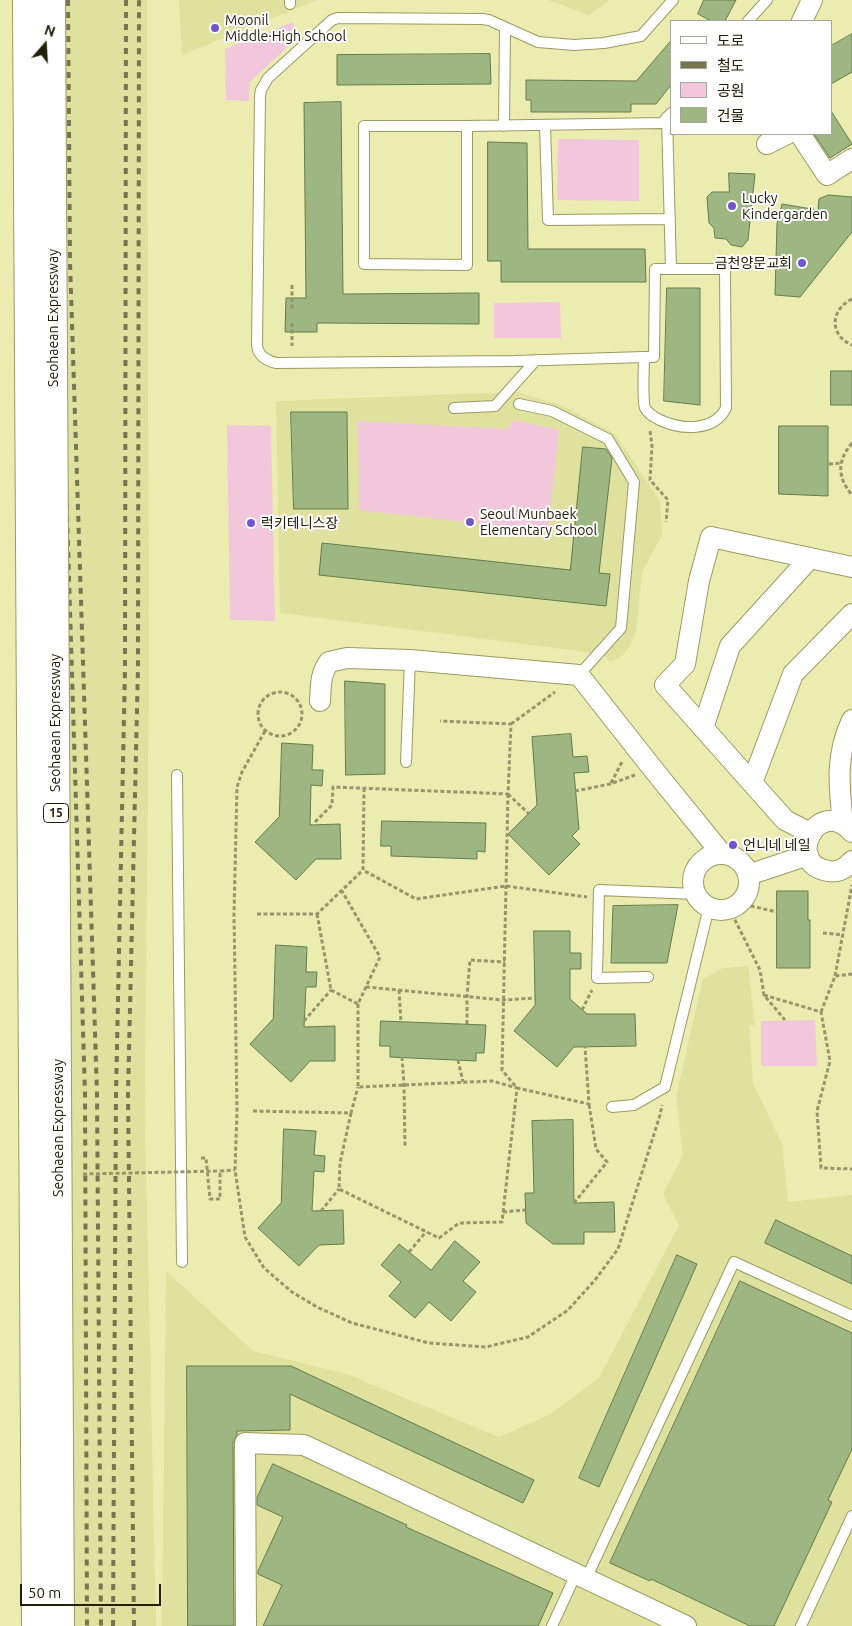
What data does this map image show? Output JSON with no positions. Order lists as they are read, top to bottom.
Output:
{
  "streets": {
    "highway": ["Seohaean Expressway", "15"]
  },
  "places": [
    "Moonil Middle·High School",
    "Lucky Kindergarden",
    "금천양문교회",
    "Seoul Munbaek Elementary School",
    "럭키테니스장",
    "언니네 네일"
  ],
  "legend": [
    "도로",
    "철도",
    "공원",
    "건물"
  ],
  "scale_bar": "50 m",
  "north": "top"
}
